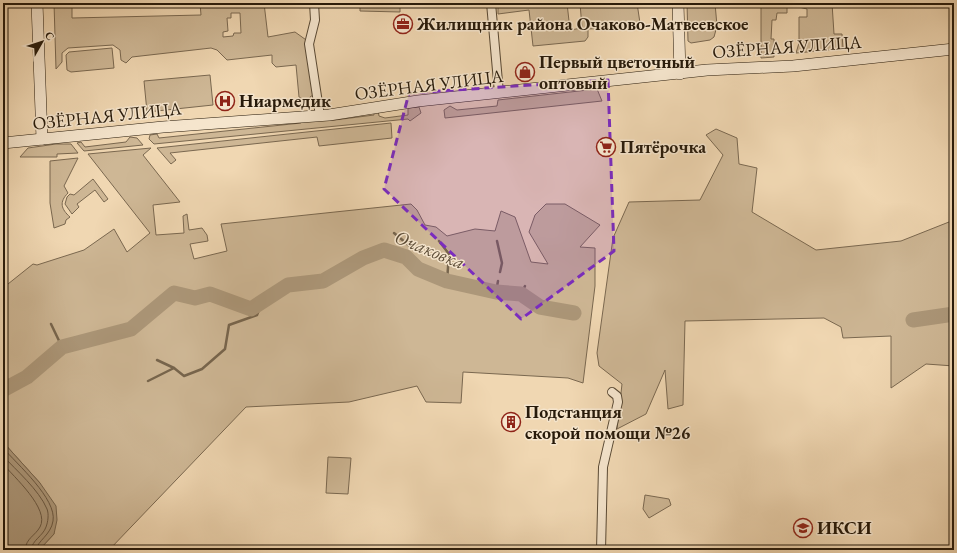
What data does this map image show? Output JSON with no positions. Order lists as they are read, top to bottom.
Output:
{
  "streets": {
    "street": ["ОЗЁРНАЯ УЛИЦА"]
  },
  "water": ["Очаковка"],
  "places": {
    "office": ["Жилищник района Очаково-Матвеевское"],
    "shop": ["Первый цветочный оптовый"],
    "hospital": ["Ниармедик"],
    "supermarket": ["Пятёрочка"],
    "building": ["Подстанция скорой помощи №26"],
    "school or university": ["ИКСИ"]
  },
  "north": "top right"
}
